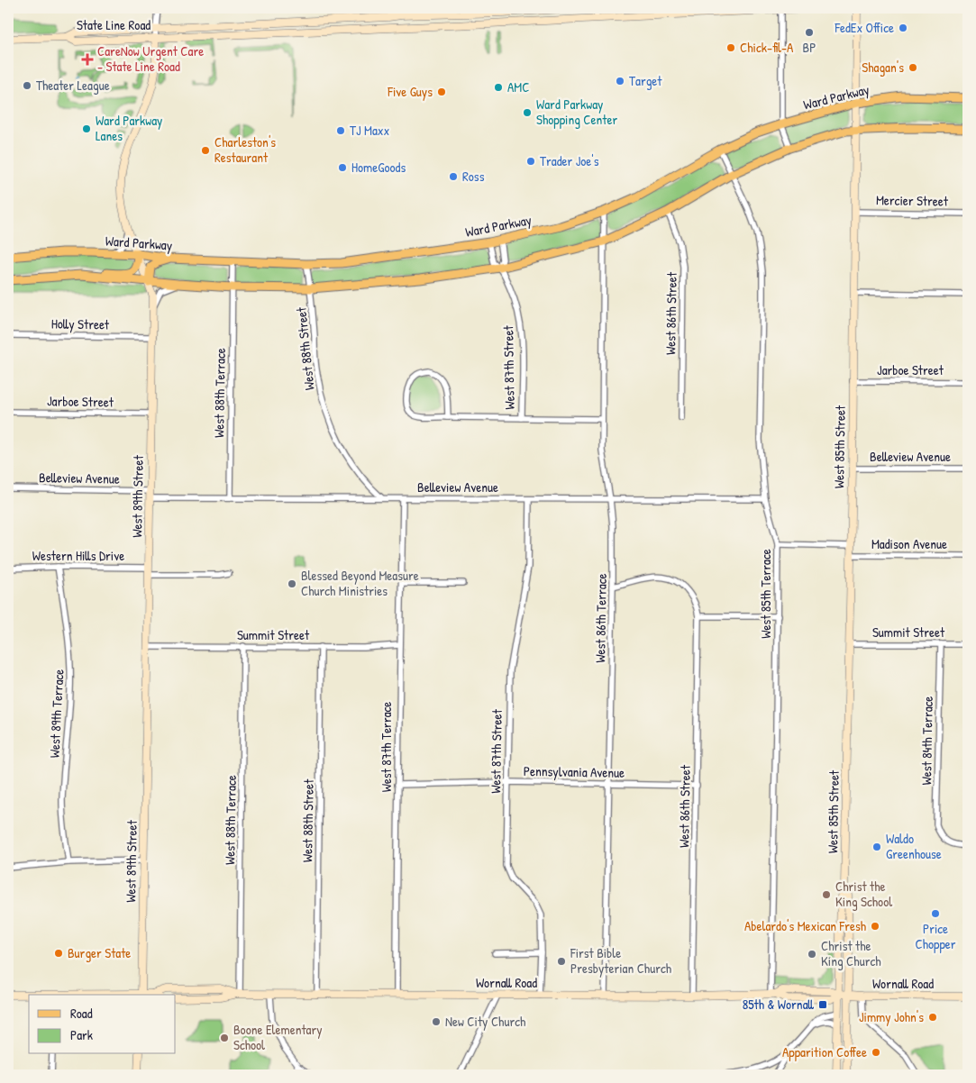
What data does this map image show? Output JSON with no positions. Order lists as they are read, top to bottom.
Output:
{
  "streets": {
    "main road": [
      "State Line Road",
      "Ward Parkway",
      "West 85th Street",
      "West 89th Street",
      "Wornall Road"
    ],
    "street": [
      "Mercier Street",
      "West 86th Street",
      "Holly Street",
      "West 88th Street",
      "West 87th Street",
      "Jarboe Street",
      "West 88th Terrace",
      "Belleview Avenue",
      "Madison Avenue",
      "Western Hills Drive",
      "West 85th Terrace",
      "West 86th Terrace",
      "Summit Street",
      "West 89th Terrace",
      "West 84th Terrace",
      "West 87th Terrace",
      "Pennsylvania Avenue"
    ]
  },
  "crossings": [
    ["State Line Road", "West 89th Street"],
    ["Ward Parkway", "West 88th Street"],
    ["Ward Parkway", "West 87th Street"],
    ["Ward Parkway", "West 88th Terrace"],
    ["Ward Parkway", "West 85th Street"],
    ["Ward Parkway", "West 89th Street"],
    ["Ward Parkway", "West 85th Terrace"],
    ["Ward Parkway", "West 86th Terrace"],
    ["Mercier Street", "West 85th Street"],
    ["West 86th Street", "Pennsylvania Avenue"],
    ["West 86th Street", "Wornall Road"],
    ["Holly Street", "West 89th Street"],
    ["West 88th Street", "Belleview Avenue"],
    ["West 88th Street", "Summit Street"],
    ["West 88th Street", "Wornall Road"],
    ["West 87th Street", "Belleview Avenue"],
    ["West 87th Street", "Pennsylvania Avenue"],
    ["West 87th Street", "Wornall Road"],
    ["Jarboe Street", "West 85th Street"],
    ["Jarboe Street", "West 89th Street"],
    ["West 88th Terrace", "Belleview Avenue"],
    ["West 88th Terrace", "Summit Street"],
    ["West 88th Terrace", "Wornall Road"],
    ["West 85th Street", "Belleview Avenue"],
    ["West 85th Street", "Madison Avenue"],
    ["West 85th Street", "Summit Street"],
    ["West 85th Street", "Wornall Road"],
    ["Belleview Avenue", "West 89th Street"],
    ["Belleview Avenue", "West 85th Terrace"],
    ["Belleview Avenue", "West 86th Terrace"],
    ["Belleview Avenue", "West 87th Terrace"],
    ["West 89th Street", "Western Hills Drive"],
    ["West 89th Street", "Summit Street"],
    ["West 89th Street", "Wornall Road"],
    ["Western Hills Drive", "West 89th Terrace"],
    ["West 85th Terrace", "Wornall Road"],
    ["West 86th Terrace", "Pennsylvania Avenue"],
    ["West 86th Terrace", "Wornall Road"],
    ["Summit Street", "West 84th Terrace"],
    ["Summit Street", "West 87th Terrace"],
    ["West 87th Terrace", "Pennsylvania Avenue"],
    ["West 87th Terrace", "Wornall Road"]
  ],
  "places": {
    "other": [
      "FedEx Office",
      "BP",
      "Chick-fil-A",
      "Shagan's",
      "Target",
      "Theater League",
      "AMC",
      "Five Guys",
      "Ward Parkway Shopping Center",
      "Ward Parkway Lanes",
      "TJ Maxx",
      "Charleston's Restaurant",
      "Trader Joe's",
      "HomeGoods",
      "Ross",
      "Blessed Beyond Measure Church Ministries",
      "Waldo Greenhouse",
      "Christ the King School",
      "Price Chopper",
      "Abelardo's Mexican Fresh",
      "Burger State",
      "Christ the King Church",
      "First Bible Presbyterian Church",
      "Jimmy John's",
      "New City Church",
      "Boone Elementary School",
      "Apparition Coffee"
    ],
    "health": ["CareNow Urgent Care - State Line Road"],
    "transit": ["85th & Wornall"]
  },
  "legend": ["Road", "Park"]
}
